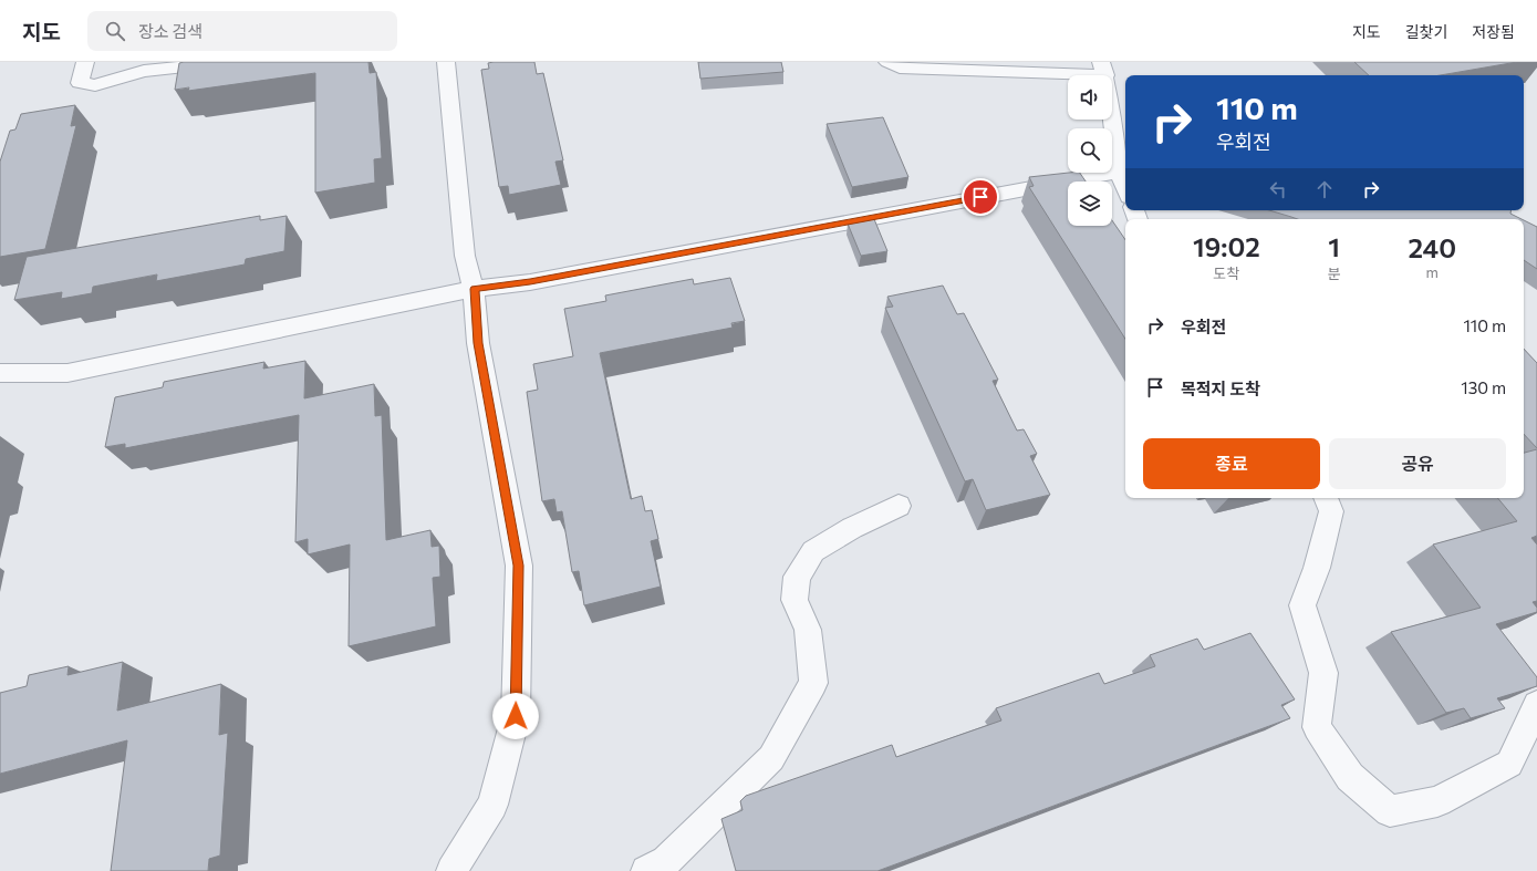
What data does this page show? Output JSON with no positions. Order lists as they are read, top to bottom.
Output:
{
  "page": {
    "header": "지도",
    "search": "장소 검색",
    "nav": ["지도", "길찾기", "저장됨"],
    "turn": ["110 m", "우회전"],
    "eta": [
      "19:02",
      "도착",
      "1",
      "분",
      "240",
      "m"
    ],
    "list": [
      {
        "name": "우회전",
        "value": "110 m"
      },
      {
        "name": "목적지 도착",
        "value": "130 m"
      }
    ],
    "buttons": ["종료", "공유"]
  }
}
